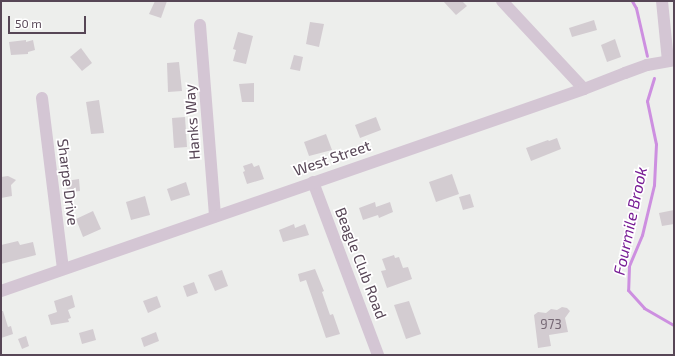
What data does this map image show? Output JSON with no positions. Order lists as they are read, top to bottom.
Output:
{
  "streets": {
    "street": [
      "Hanks Way",
      "West Street",
      "Sharpe Drive",
      "Beagle Club Road"
    ]
  },
  "crossings": [
    ["Hanks Way", "West Street"],
    ["West Street", "Sharpe Drive"],
    ["West Street", "Beagle Club Road"]
  ],
  "water": ["Fourmile Brook"],
  "house_numbers": ["973"],
  "scale_bar": "50 m"
}
